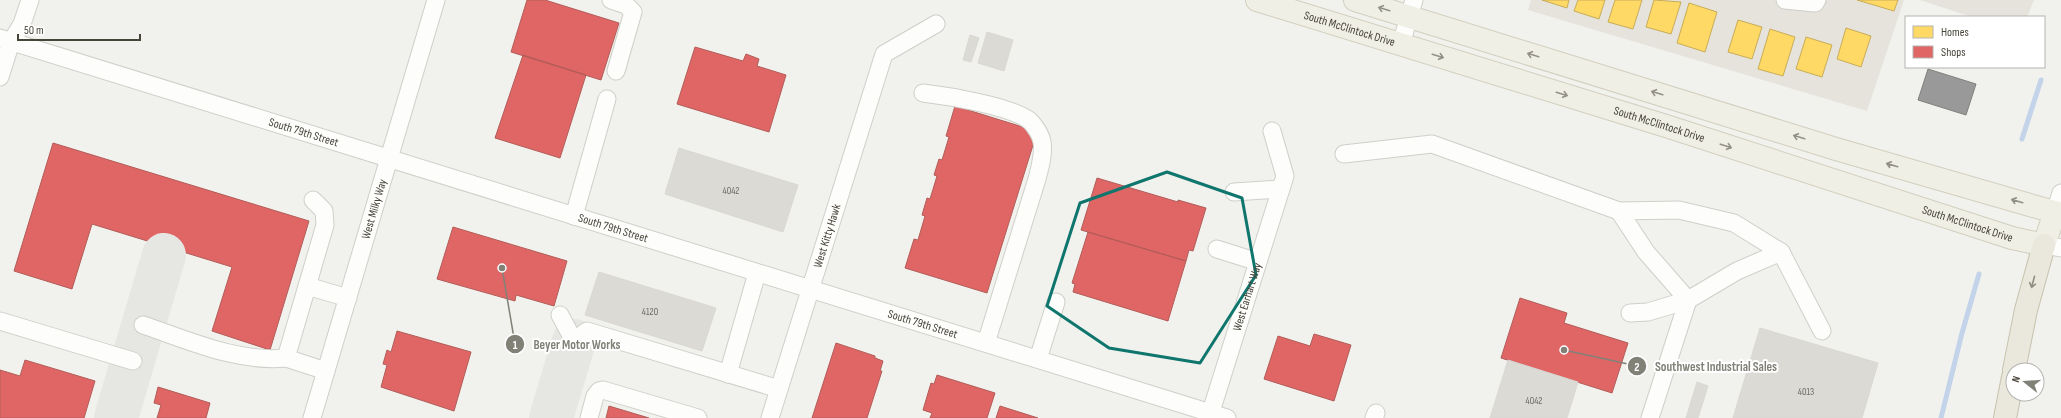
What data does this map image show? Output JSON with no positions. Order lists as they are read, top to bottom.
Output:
{
  "streets": {
    "main road": ["South McClintock Drive"],
    "street": [
      "South 79th Street",
      "West Milky Way",
      "West Kitty Hawk",
      "West Earhart Way"
    ]
  },
  "crossings": [
    ["South 79th Street", "West Milky Way"],
    ["South 79th Street", "West Kitty Hawk"],
    ["South 79th Street", "West Earhart Way"]
  ],
  "places": ["Beyer Motor Works", "Southwest Industrial Sales"],
  "house_numbers": [
    "4042",
    "4120",
    "4013",
    "4042"
  ],
  "legend": ["Homes", "Shops"],
  "scale_bar": "50 m",
  "north": "left"
}
